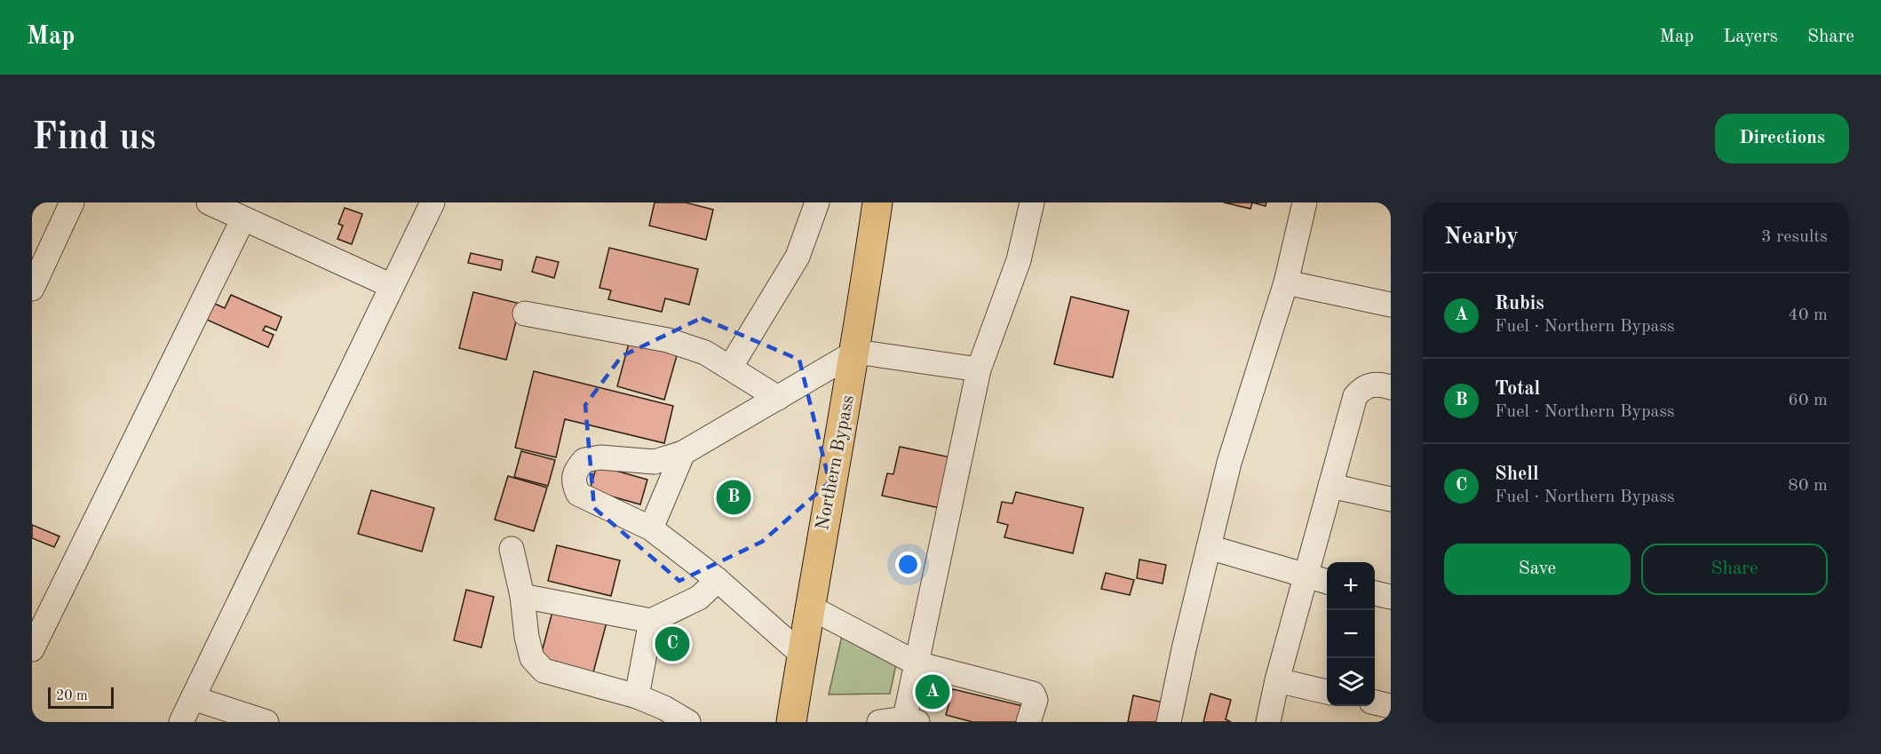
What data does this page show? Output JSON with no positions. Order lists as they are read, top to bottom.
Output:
{
  "streets": {
    "main road": ["Northern Bypass"]
  },
  "scale_bar": "20 m",
  "page": {
    "header": "Map",
    "nav": ["Map", "Layers", "Share"],
    "buttons": [
      "Directions",
      ["Save", "Share"]
    ],
    "title": "Find us",
    "heading": ["Nearby", "3 results"],
    "list": [
      {
        "mark": "A",
        "name": "Rubis",
        "note": "Fuel · Northern Bypass",
        "value": "40 m"
      },
      {
        "mark": "B",
        "name": "Total",
        "note": "Fuel · Northern Bypass",
        "value": "60 m"
      },
      {
        "mark": "C",
        "name": "Shell",
        "note": "Fuel · Northern Bypass",
        "value": "80 m"
      }
    ],
    "pins": ["B", "C", "A"],
    "map_buttons": ["+", "−"],
    "scale": "20 m"
  }
}
